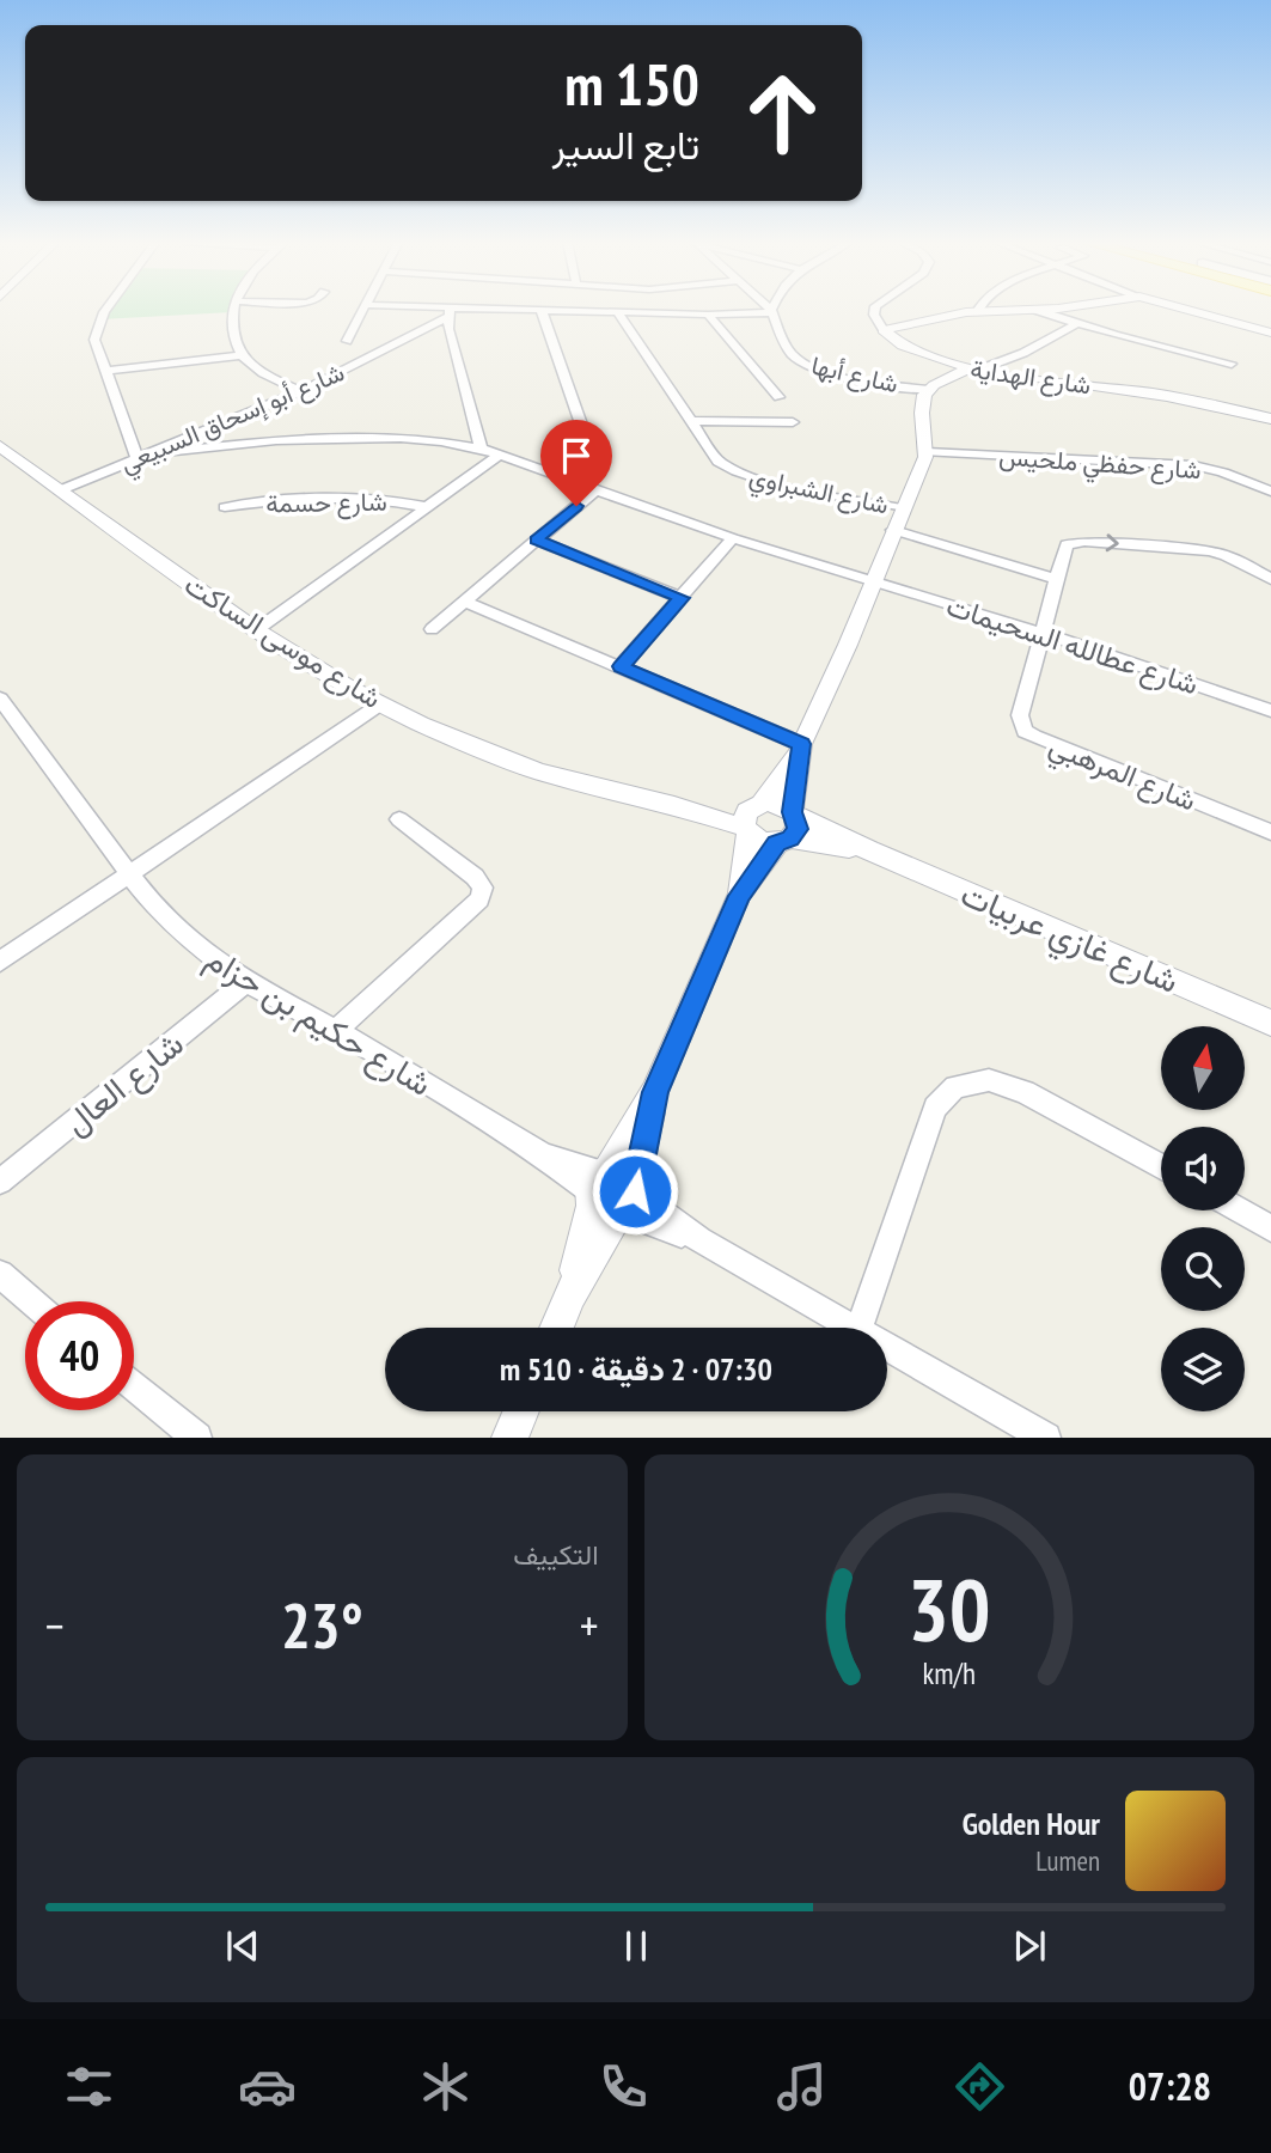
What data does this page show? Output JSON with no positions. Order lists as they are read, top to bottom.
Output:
{
  "streets": {
    "street": [
      "شارع أبها",
      "شارع الهداية",
      "شارع أبو إسحاق السبيعي",
      "شارع حفظي ملحيس",
      "شارع الشبراوي",
      "شارع حسمة",
      "شارع موسى الساكت",
      "شارع عطالله السحيمات",
      "شارع المرهبي",
      "شارع غازي عربيات",
      "شارع حكيم بن حزام",
      "شارع العال"
    ]
  },
  "crossings": [
    ["شارع أبو إسحاق السبيعي", "شارع موسى الساكت"],
    ["شارع أبو إسحاق السبيعي", "شارع عطالله السحيمات"],
    ["شارع موسى الساكت", "شارع غازي عربيات"],
    ["شارع عطالله السحيمات", "شارع المرهبي"],
    ["شارع حكيم بن حزام", "شارع العال"]
  ],
  "north": "top",
  "page": {
    "turn": ["150 m", "تابع السير"],
    "limit": "40",
    "trip": "07:30 · 2 دقيقة · 510 m",
    "tile": "التكييف",
    "heat": ["−", "23°", "+"],
    "song": ["Golden Hour", "Lumen"],
    "tabs": "07:28",
    "gauge": ["30", "km/h"]
  }
}
